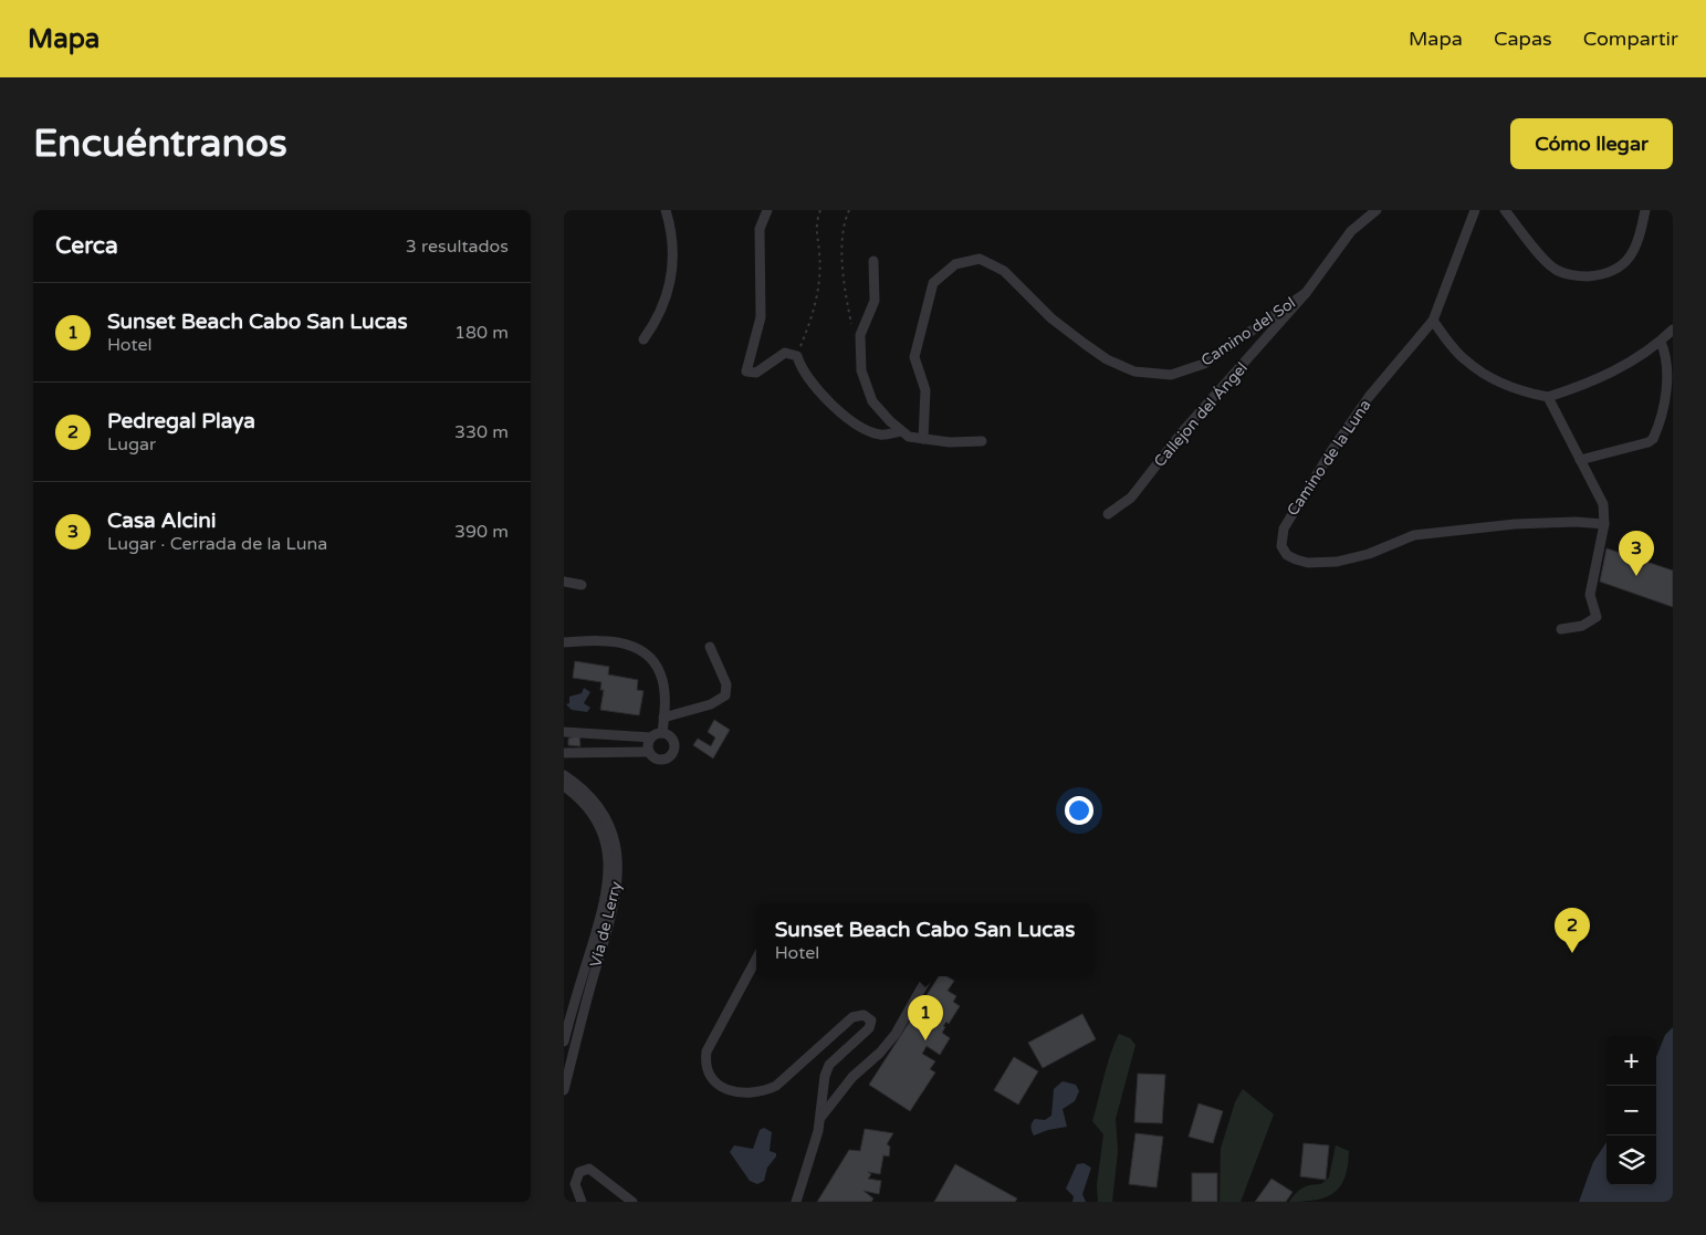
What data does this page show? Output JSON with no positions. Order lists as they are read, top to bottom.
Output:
{
  "streets": {
    "street": [
      "Camino del Sol",
      "Callejon del Ángel",
      "Camino de la Luna",
      "Vía de Lerry"
    ]
  },
  "crossings": [
    ["Camino del Sol", "Callejon del Ángel"]
  ],
  "page": {
    "header": "Mapa",
    "nav": ["Mapa", "Capas", "Compartir"],
    "buttons": "Cómo llegar",
    "title": "Encuéntranos",
    "heading": ["Cerca", "3 resultados"],
    "list": [
      {
        "mark": "1",
        "name": "Sunset Beach Cabo San Lucas",
        "note": "Hotel",
        "value": "180 m"
      },
      {
        "mark": "2",
        "name": "Pedregal Playa",
        "note": "Lugar",
        "value": "330 m"
      },
      {
        "mark": "3",
        "name": "Casa Alcini",
        "note": "Lugar · Cerrada de la Luna",
        "value": "390 m"
      }
    ],
    "pins": ["3", "2", "1"],
    "popup": ["Sunset Beach Cabo San Lucas", "Hotel"],
    "map_buttons": ["+", "−"]
  }
}
